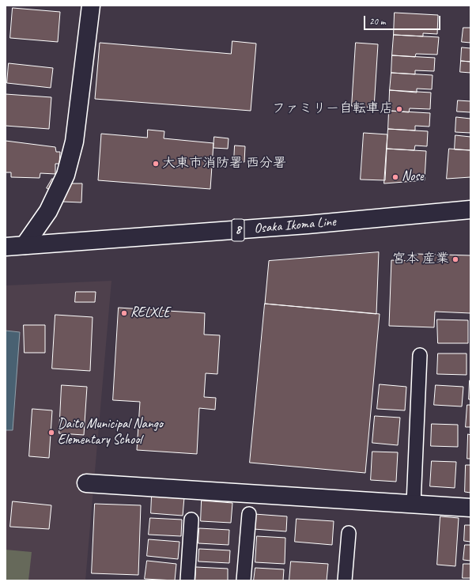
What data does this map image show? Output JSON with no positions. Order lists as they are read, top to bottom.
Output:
{
  "streets": {
    "street": ["Osaka Ikoma Line", "8"]
  },
  "places": [
    "ファミリー自転車店",
    "大東市消防署 西分署",
    "Nose",
    "宮本 産業",
    "RELXLE",
    "Daito Municipal Nango Elementary School"
  ],
  "scale_bar": "20 m"
}
